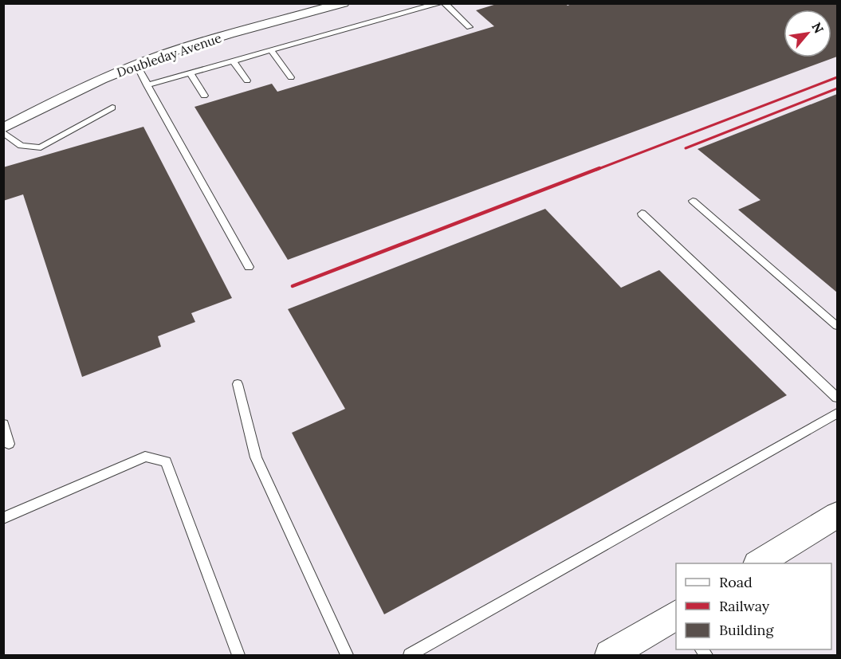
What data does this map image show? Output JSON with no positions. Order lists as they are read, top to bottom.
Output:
{
  "streets": {
    "street": ["Doubleday Avenue"]
  },
  "legend": ["Road", "Railway", "Building"],
  "north": "top right"
}
